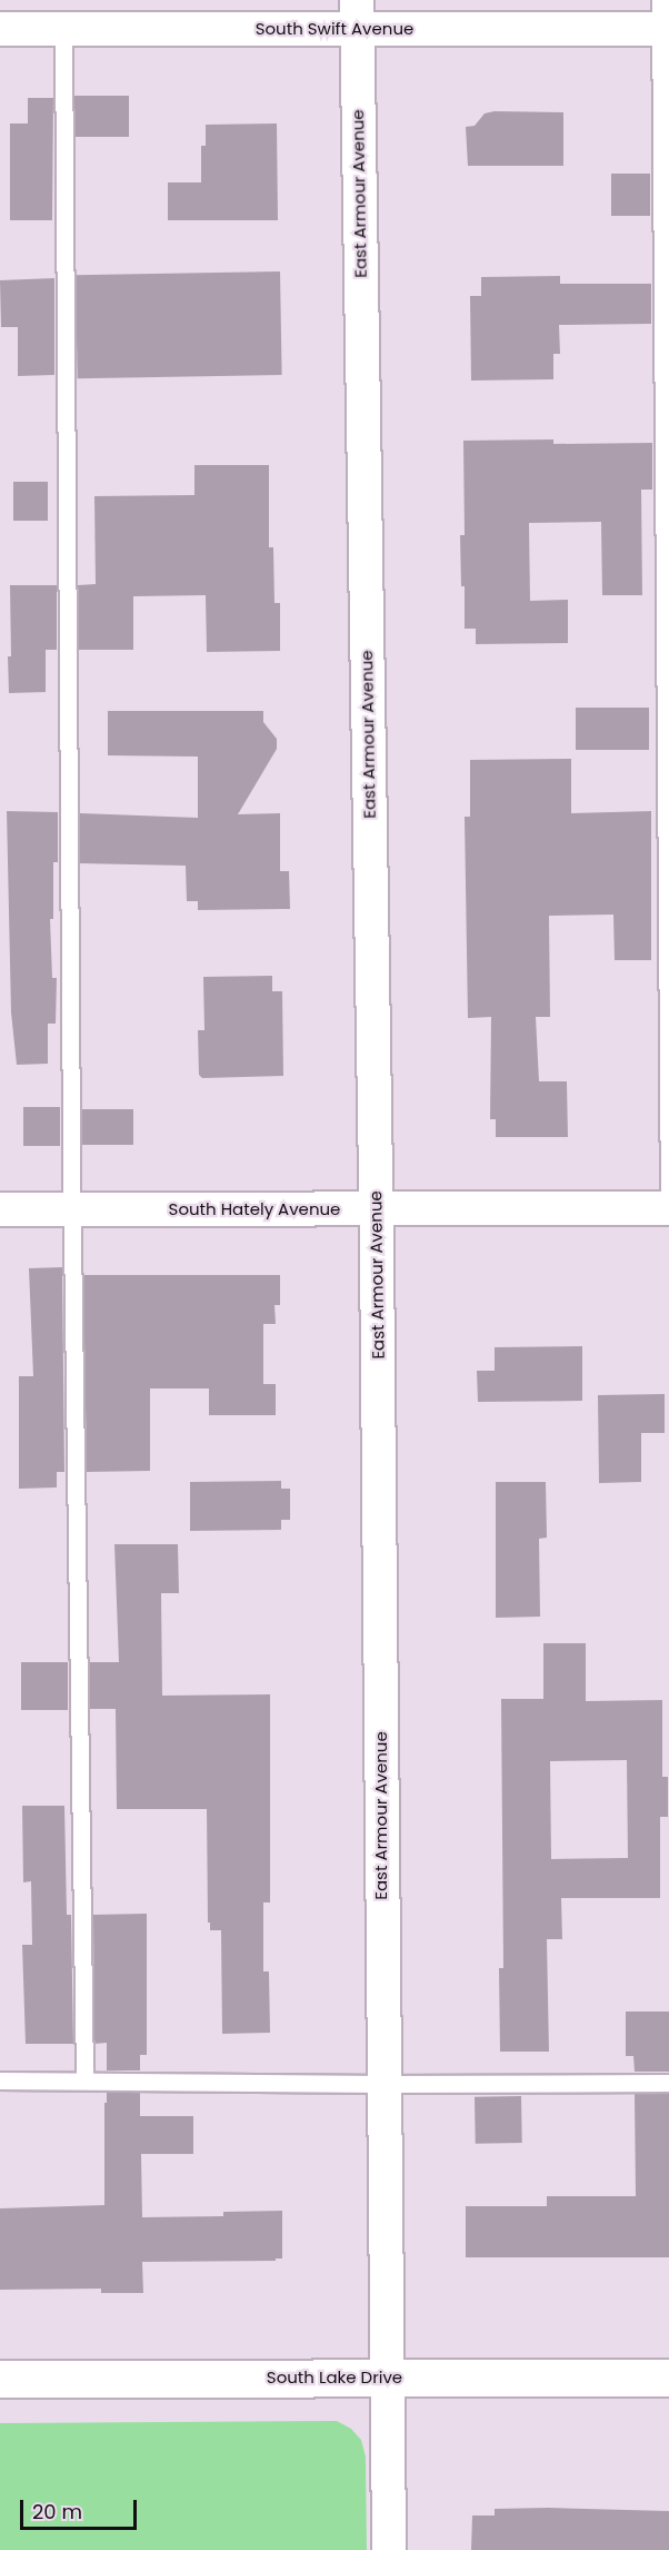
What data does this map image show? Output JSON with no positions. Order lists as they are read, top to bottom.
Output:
{
  "streets": {
    "main road": ["South Lake Drive"],
    "street": ["South Swift Avenue", "East Armour Avenue", "South Hately Avenue"]
  },
  "crossings": [
    ["South Swift Avenue", "East Armour Avenue"],
    ["East Armour Avenue", "South Hately Avenue"],
    ["East Armour Avenue", "South Lake Drive"]
  ],
  "scale_bar": "20 m"
}
